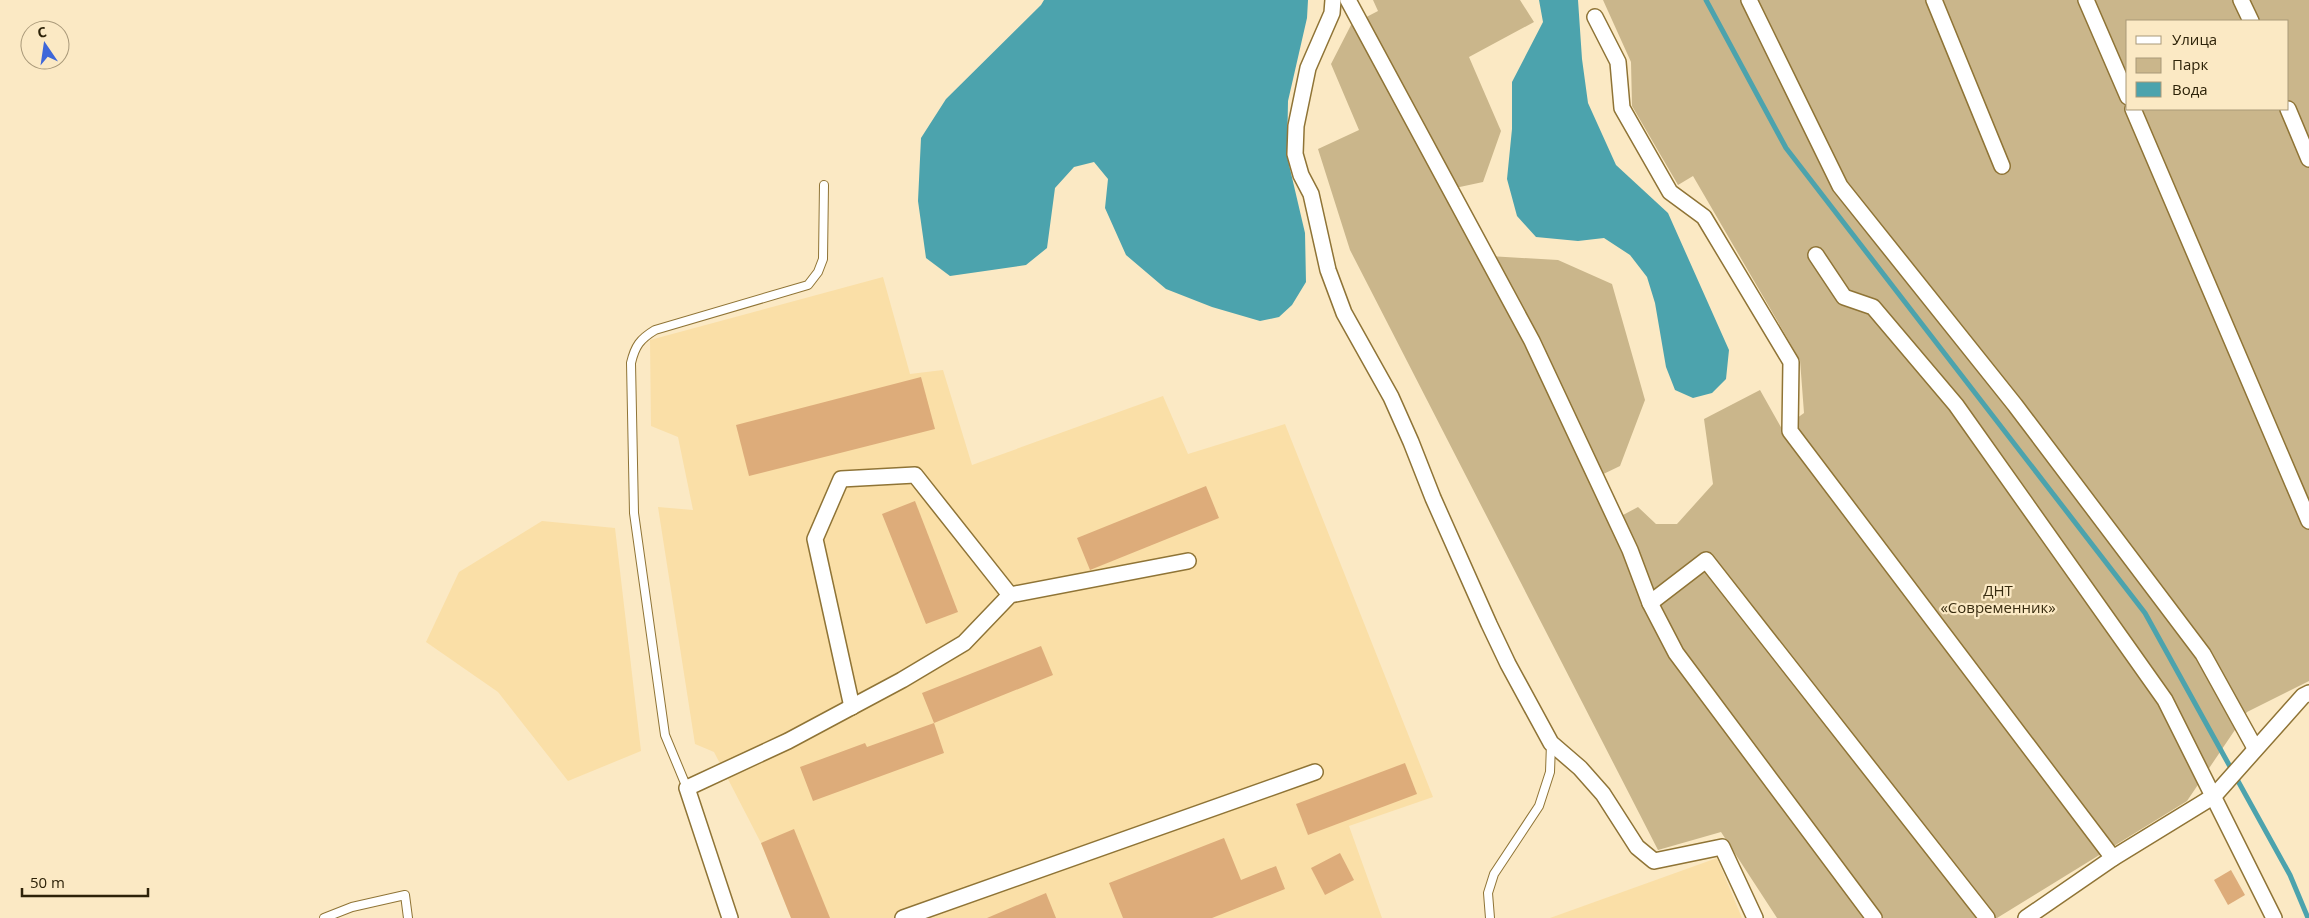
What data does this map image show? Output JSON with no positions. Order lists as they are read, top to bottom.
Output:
{
  "parks": ["ДНТ «Современник»"],
  "legend": ["Улица", "Парк", "Вода"],
  "scale_bar": "50 m",
  "north": "top"
}
